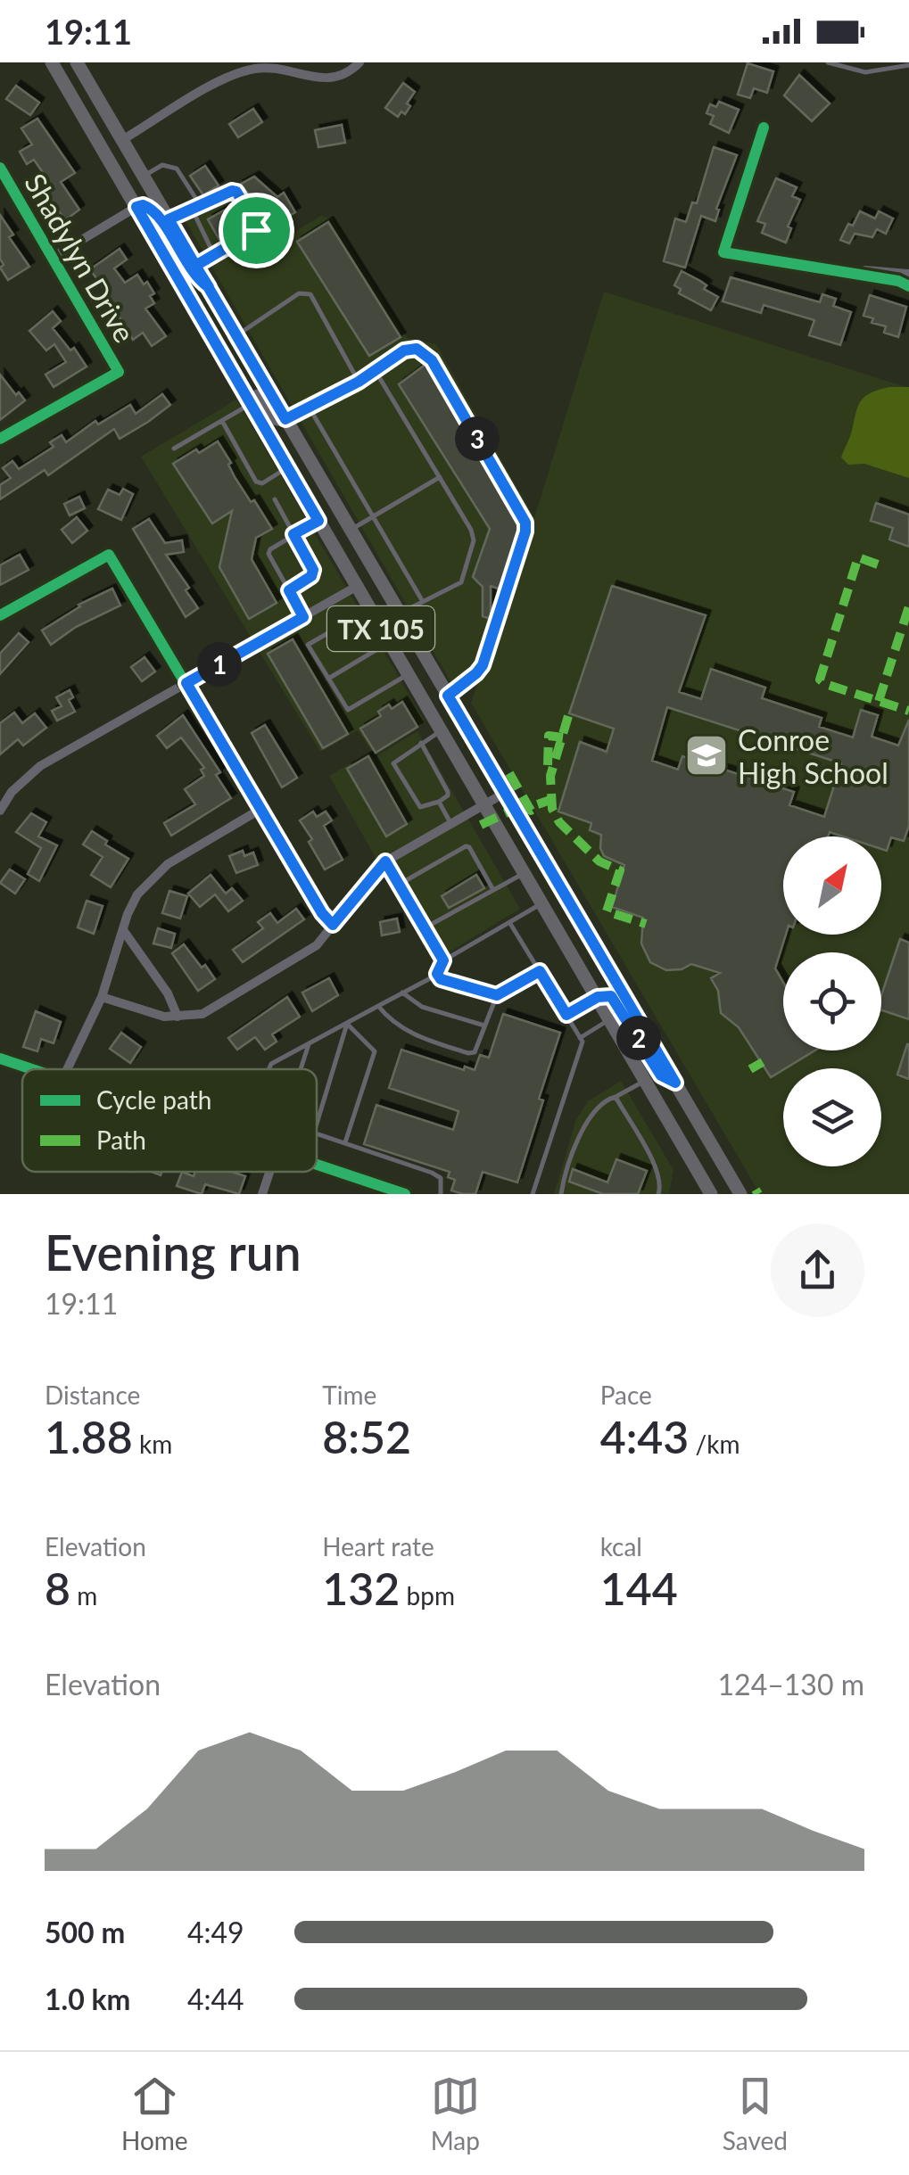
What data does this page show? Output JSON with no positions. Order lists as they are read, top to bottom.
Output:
{
  "streets": {
    "main road": ["TX 105"],
    "street": ["Shadylyn Drive"]
  },
  "places": {
    "school or university": ["Conroe High School"]
  },
  "legend": ["Cycle path", "Path"],
  "north": "top right",
  "page": {
    "status": "19:11",
    "pins": ["3", "1", "2"],
    "heading": ["Evening run", "19:11"],
    "stats": [
      ["Distance", "1.88 km"],
      ["Time", "8:52"],
      ["Pace", "4:43 /km"],
      ["Elevation", "8 m"],
      ["Heart rate", "132 bpm"],
      ["kcal", "144"]
    ],
    "chart": ["Elevation", "124–130 m"],
    "list": [
      {
        "name": "500 m",
        "note": "4:49"
      },
      {
        "name": "1.0 km",
        "note": "4:44"
      }
    ],
    "tabs": ["Home", "Map", "Saved"]
  }
}
